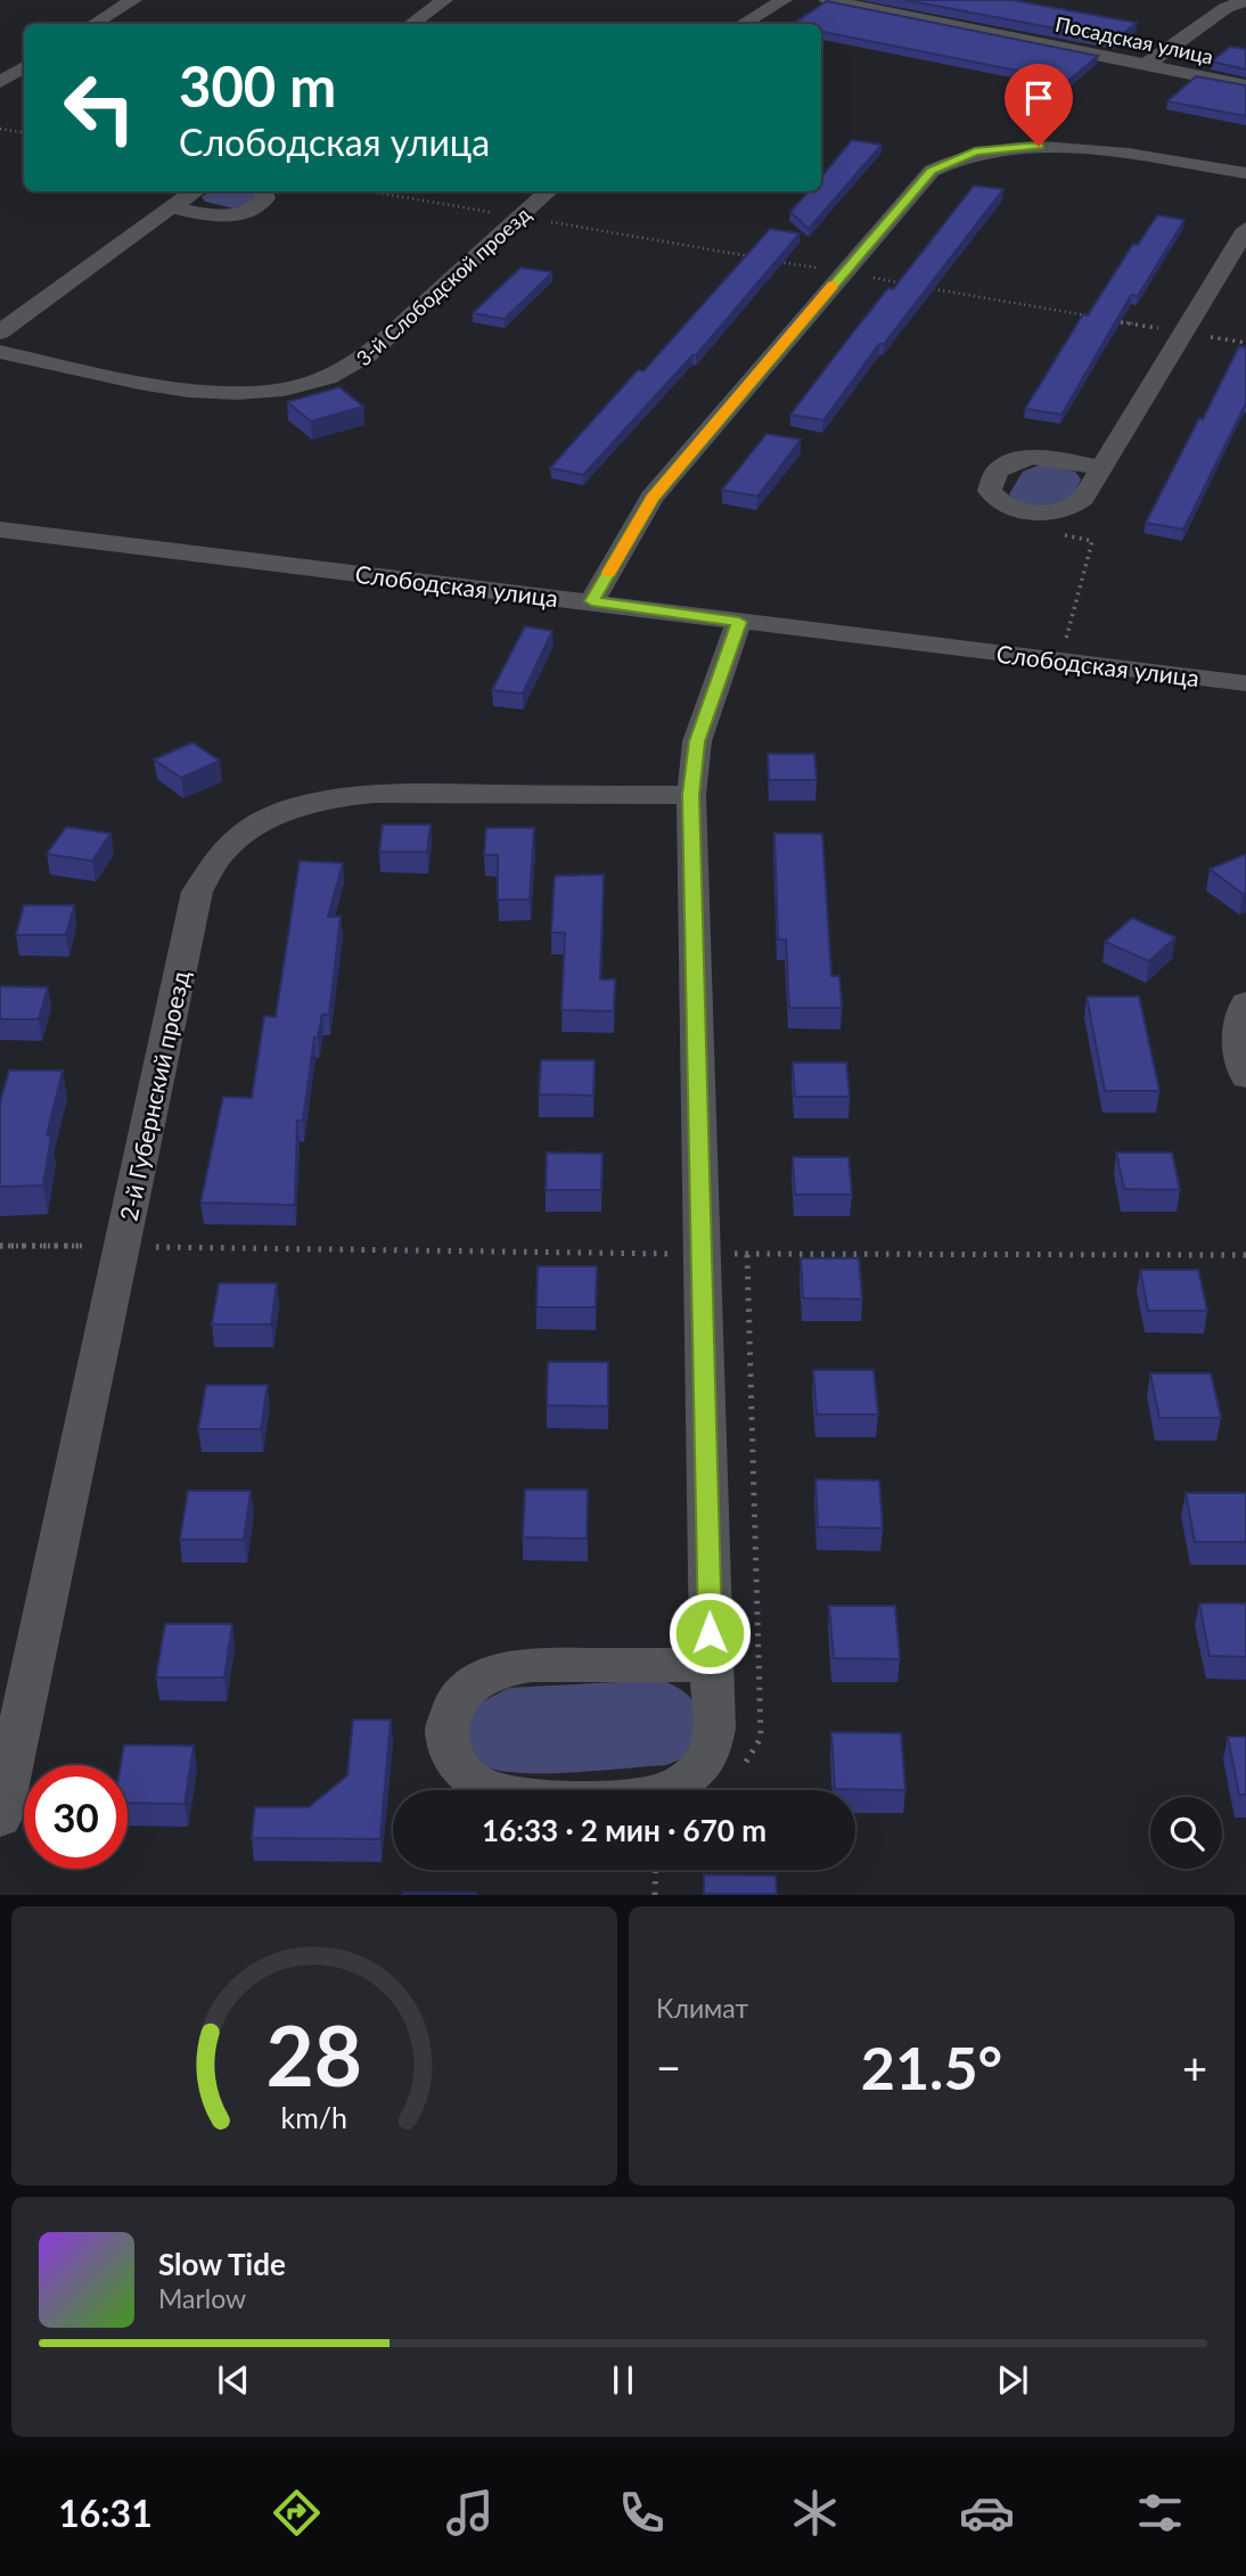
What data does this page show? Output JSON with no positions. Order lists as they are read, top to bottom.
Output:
{
  "streets": {
    "street": [
      "Посадская улица",
      "3-й Слободской проезд",
      "Слободская улица",
      "2-й Губернский проезд"
    ]
  },
  "page": {
    "turn": ["300 m", "Слободская улица"],
    "limit": "30",
    "trip": "16:33 · 2 мин · 670 m",
    "tile": "Климат",
    "heat": ["−", "21.5°", "+"],
    "song": ["Slow Tide", "Marlow"],
    "tabs": "16:31",
    "gauge": ["28", "km/h"]
  }
}
